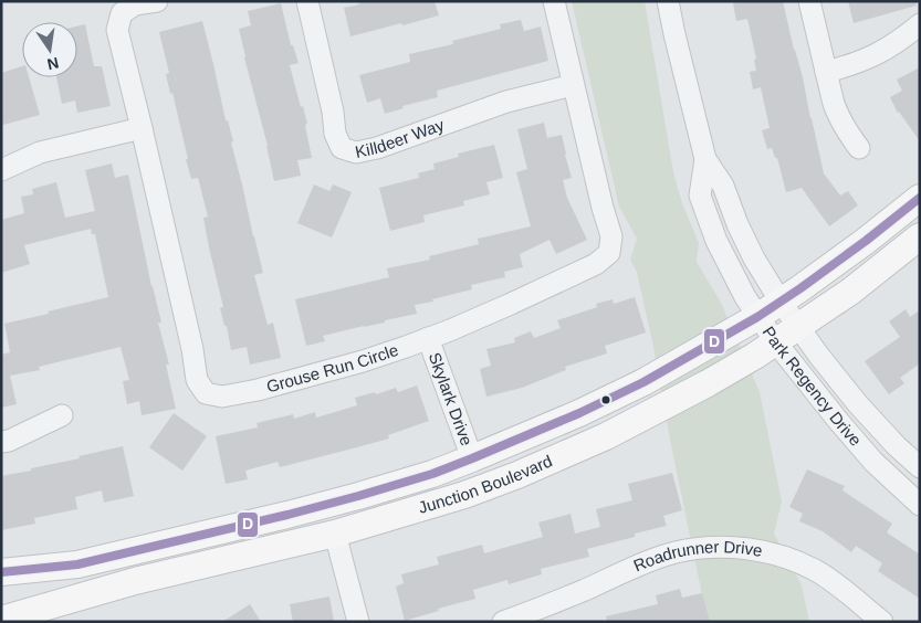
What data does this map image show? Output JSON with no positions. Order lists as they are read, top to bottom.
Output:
{
  "streets": {
    "main road": ["Junction Boulevard"],
    "street": [
      "Killdeer Way",
      "Grouse Run Circle",
      "Park Regency Drive",
      "Skylark Drive",
      "Roadrunner Drive"
    ]
  },
  "crossings": [
    ["Killdeer Way", "Grouse Run Circle"],
    ["Grouse Run Circle", "Skylark Drive"],
    ["Park Regency Drive", "Junction Boulevard"],
    ["Skylark Drive", "Junction Boulevard"]
  ],
  "lines": ["transit line D"],
  "north": "bottom"
}
